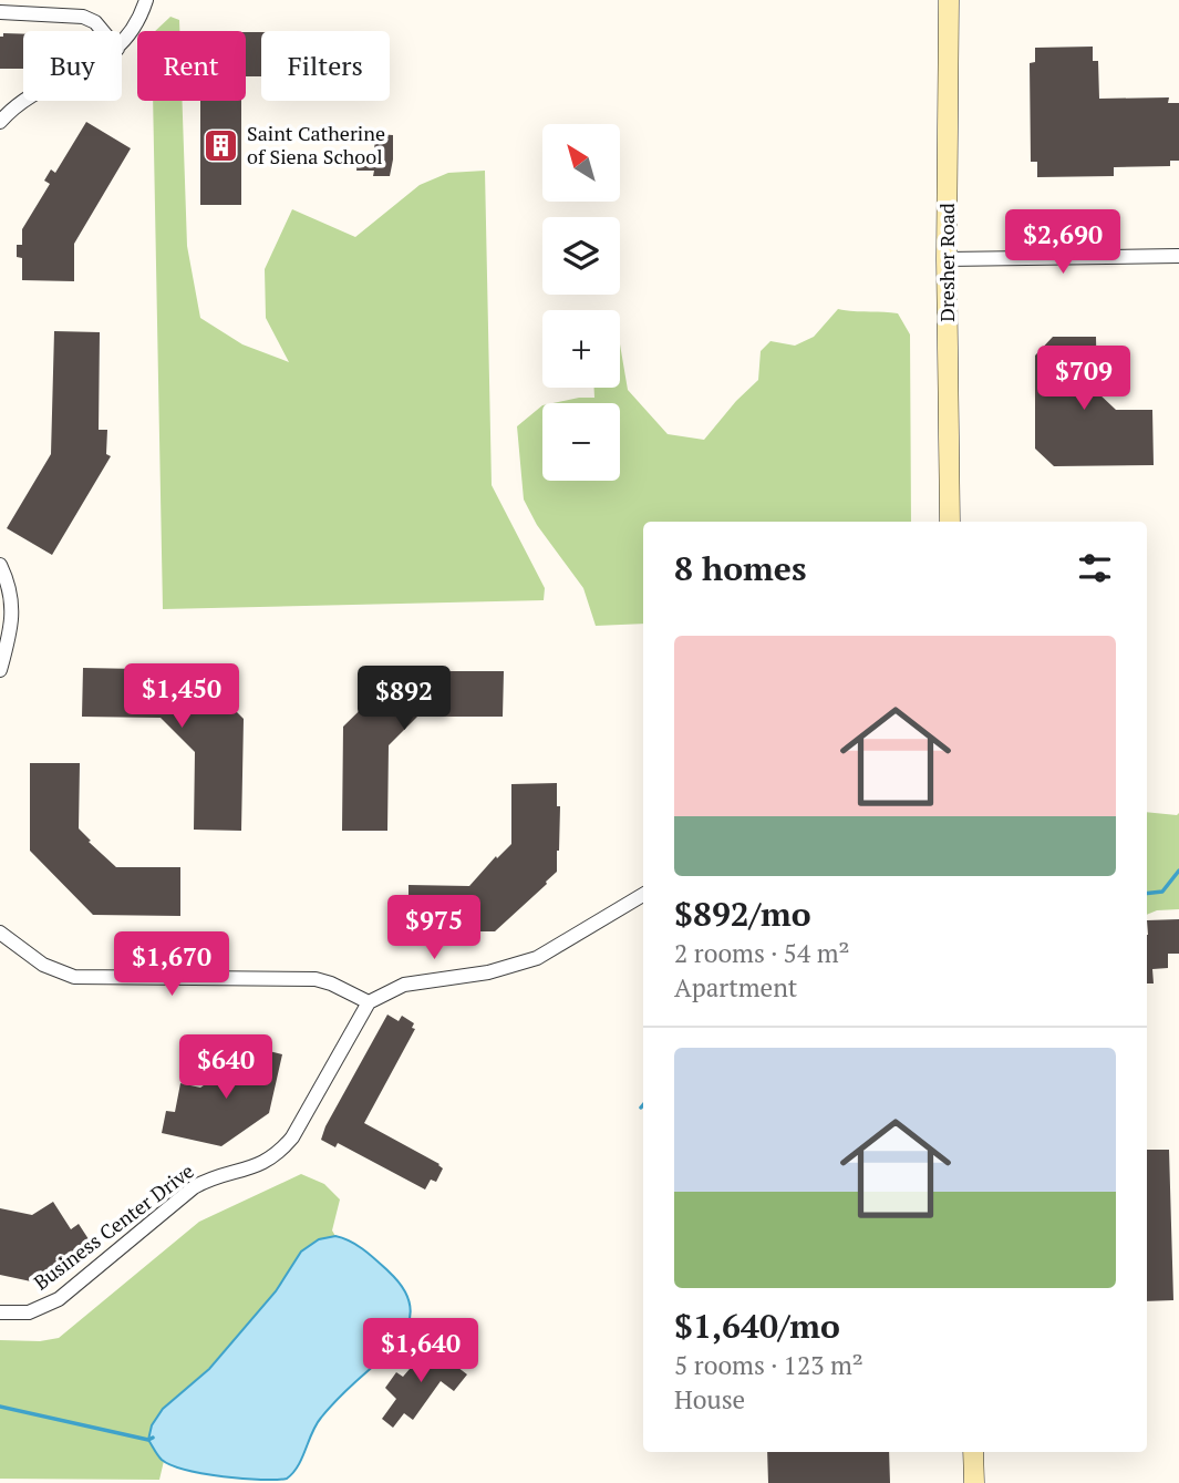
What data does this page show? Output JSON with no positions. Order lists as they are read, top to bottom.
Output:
{
  "streets": {
    "main road": ["Dresher Road"],
    "street": ["Business Center Drive"]
  },
  "places": {
    "building": ["Saint Catherine of Siena School"]
  },
  "north": "top left",
  "page": {
    "chip": ["Buy", "Rent", "Filters"],
    "map_buttons": ["+", "−"],
    "price": [
      "$2,690",
      "$709",
      "$1,450",
      "$892",
      "$975",
      "$1,670",
      "$640",
      "$1,640"
    ],
    "heading": "8 homes",
    "list": [
      {
        "name": "$892/mo",
        "note": "2 rooms · 54 m² · Apartment"
      },
      {
        "name": "$1,640/mo",
        "note": "5 rooms · 123 m² · House"
      }
    ]
  }
}
